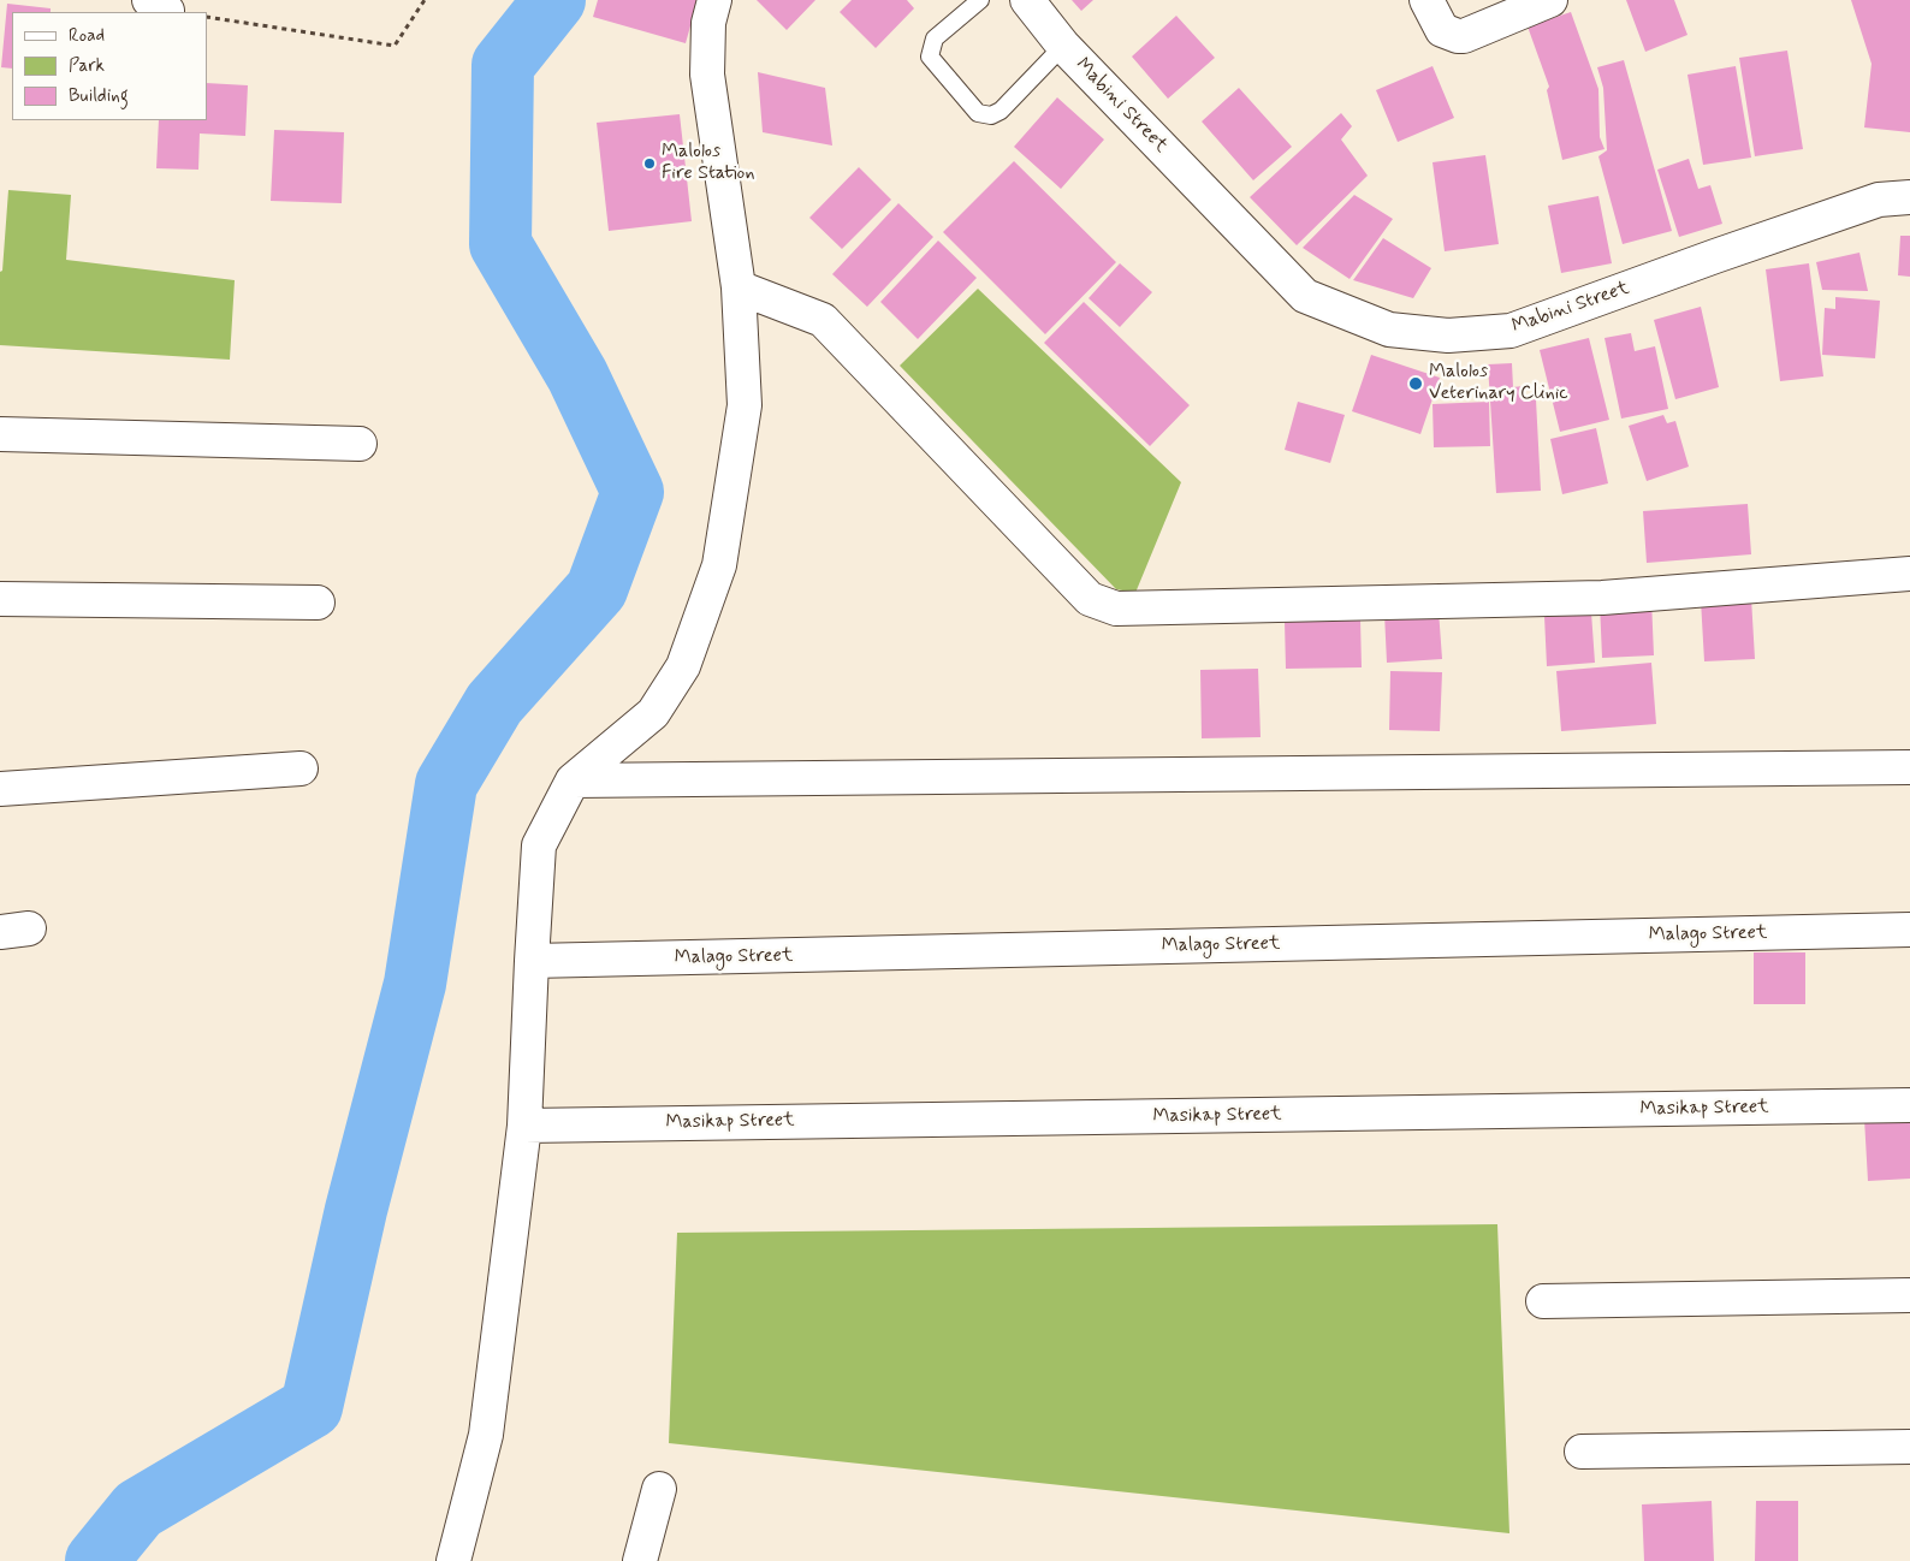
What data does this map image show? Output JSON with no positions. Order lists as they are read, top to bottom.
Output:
{
  "streets": {
    "street": ["Mabini Street", "Malago Street", "Masikap Street"]
  },
  "places": ["Malolos Fire Station", "Malolos Veterinary Clinic"],
  "legend": ["Road", "Park", "Building"]
}
